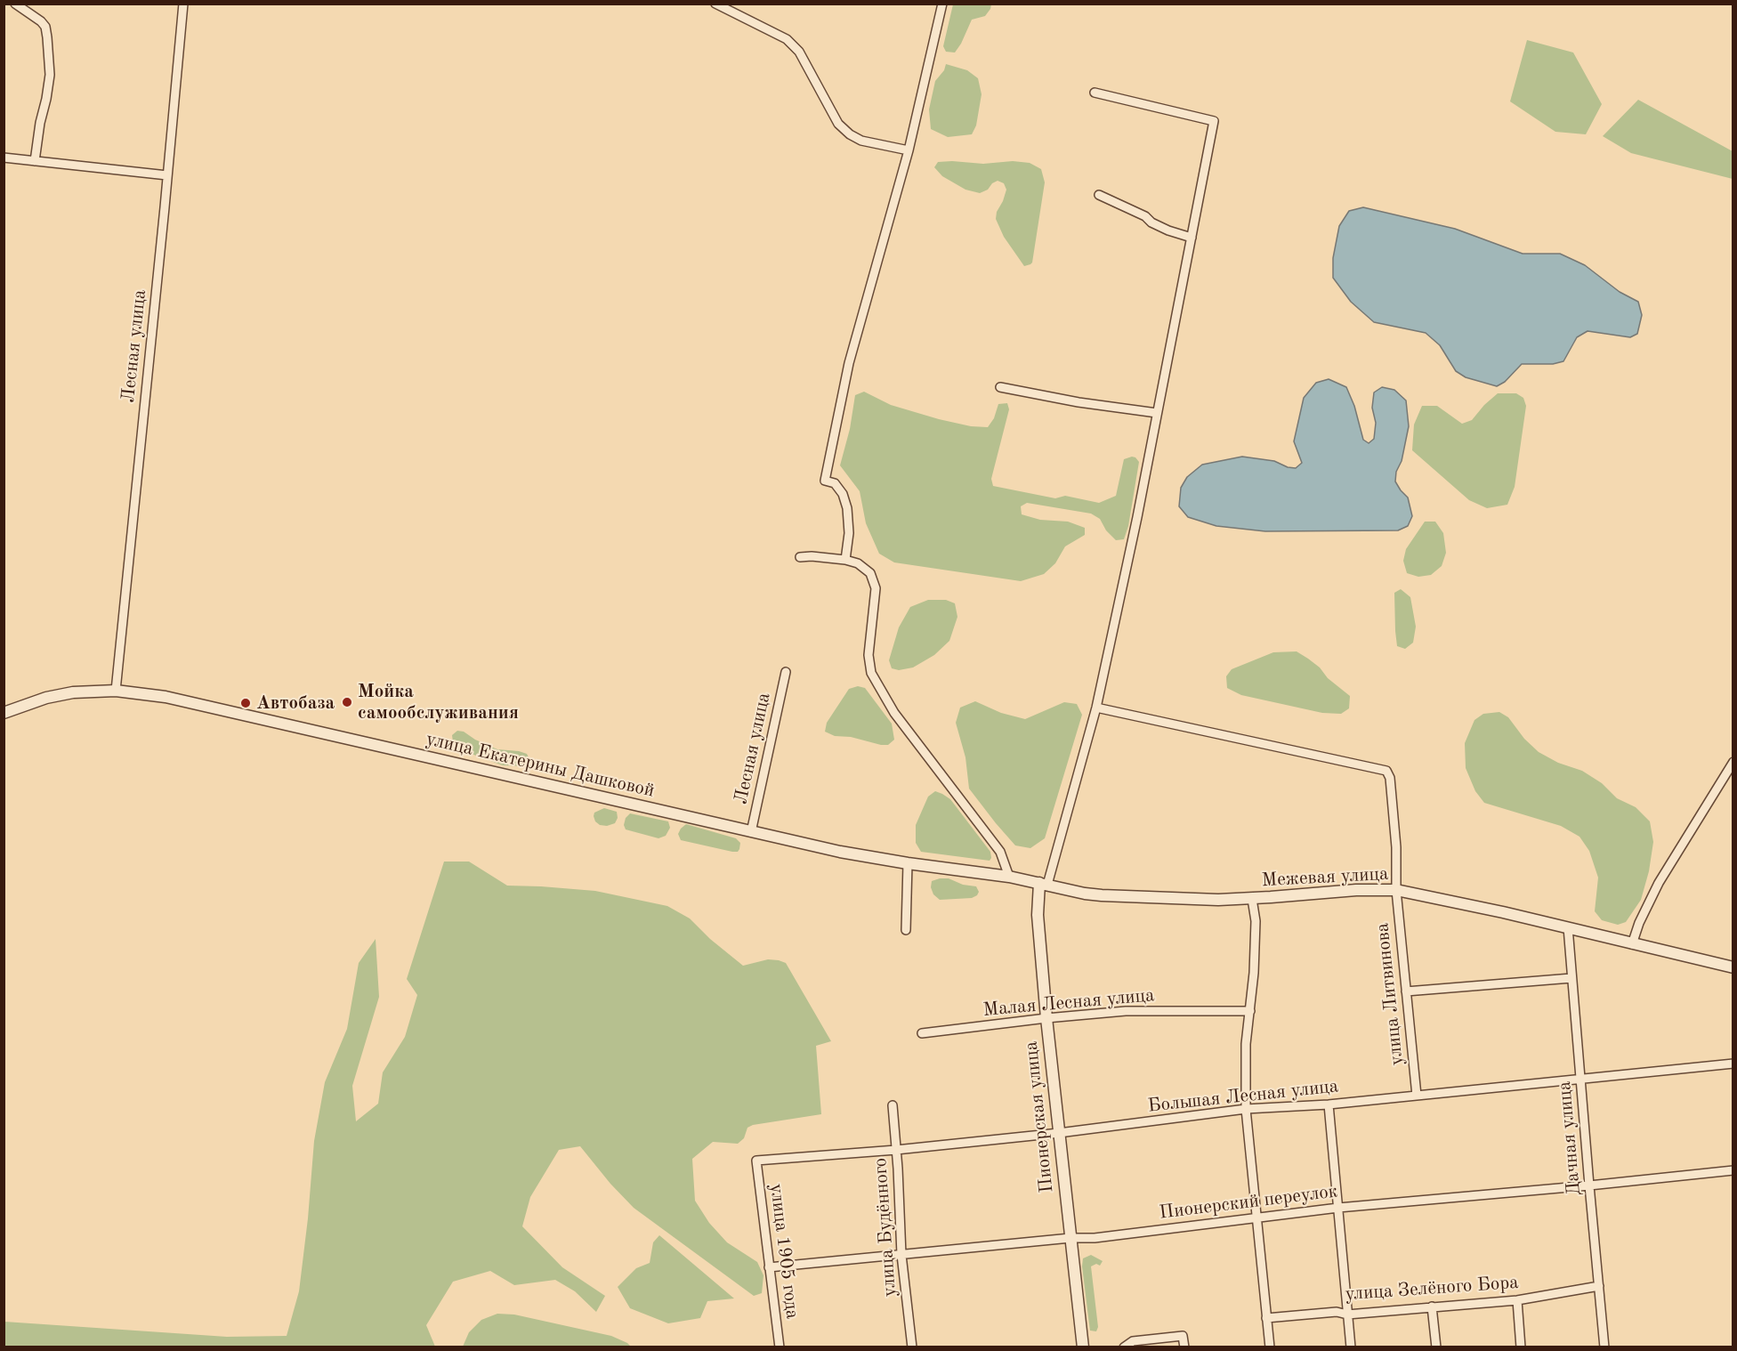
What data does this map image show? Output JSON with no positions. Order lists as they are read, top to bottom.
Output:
{
  "streets": {
    "street": [
      "Лесная улица",
      "улица Екатерины Дашковой",
      "Межевая улица",
      "улица Литвинова",
      "Малая Лесная улица",
      "Большая Лесная улица",
      "Пионерская улица",
      "Дачная улица",
      "Пионерский переулок",
      "улица Будённого",
      "улица 1905 года",
      "улица Зелёного Бора"
    ]
  },
  "crossings": [
    ["Лесная улица", "улица Екатерины Дашковой"],
    ["улица Екатерины Дашковой", "Межевая улица"],
    ["улица Екатерины Дашковой", "Пионерская улица"],
    ["Межевая улица", "улица Литвинова"],
    ["Межевая улица", "Пионерская улица"],
    ["Межевая улица", "Дачная улица"],
    ["улица Литвинова", "Большая Лесная улица"],
    ["Малая Лесная улица", "Пионерская улица"],
    ["Большая Лесная улица", "Пионерская улица"],
    ["Большая Лесная улица", "Дачная улица"],
    ["Большая Лесная улица", "улица Будённого"],
    ["Большая Лесная улица", "улица 1905 года"],
    ["Пионерская улица", "Пионерский переулок"],
    ["Дачная улица", "Пионерский переулок"],
    ["Дачная улица", "улица Зелёного Бора"],
    ["Пионерский переулок", "улица Будённого"],
    ["Пионерский переулок", "улица 1905 года"]
  ],
  "places": ["Мойка самообслуживания", "Автобаза"]
}
